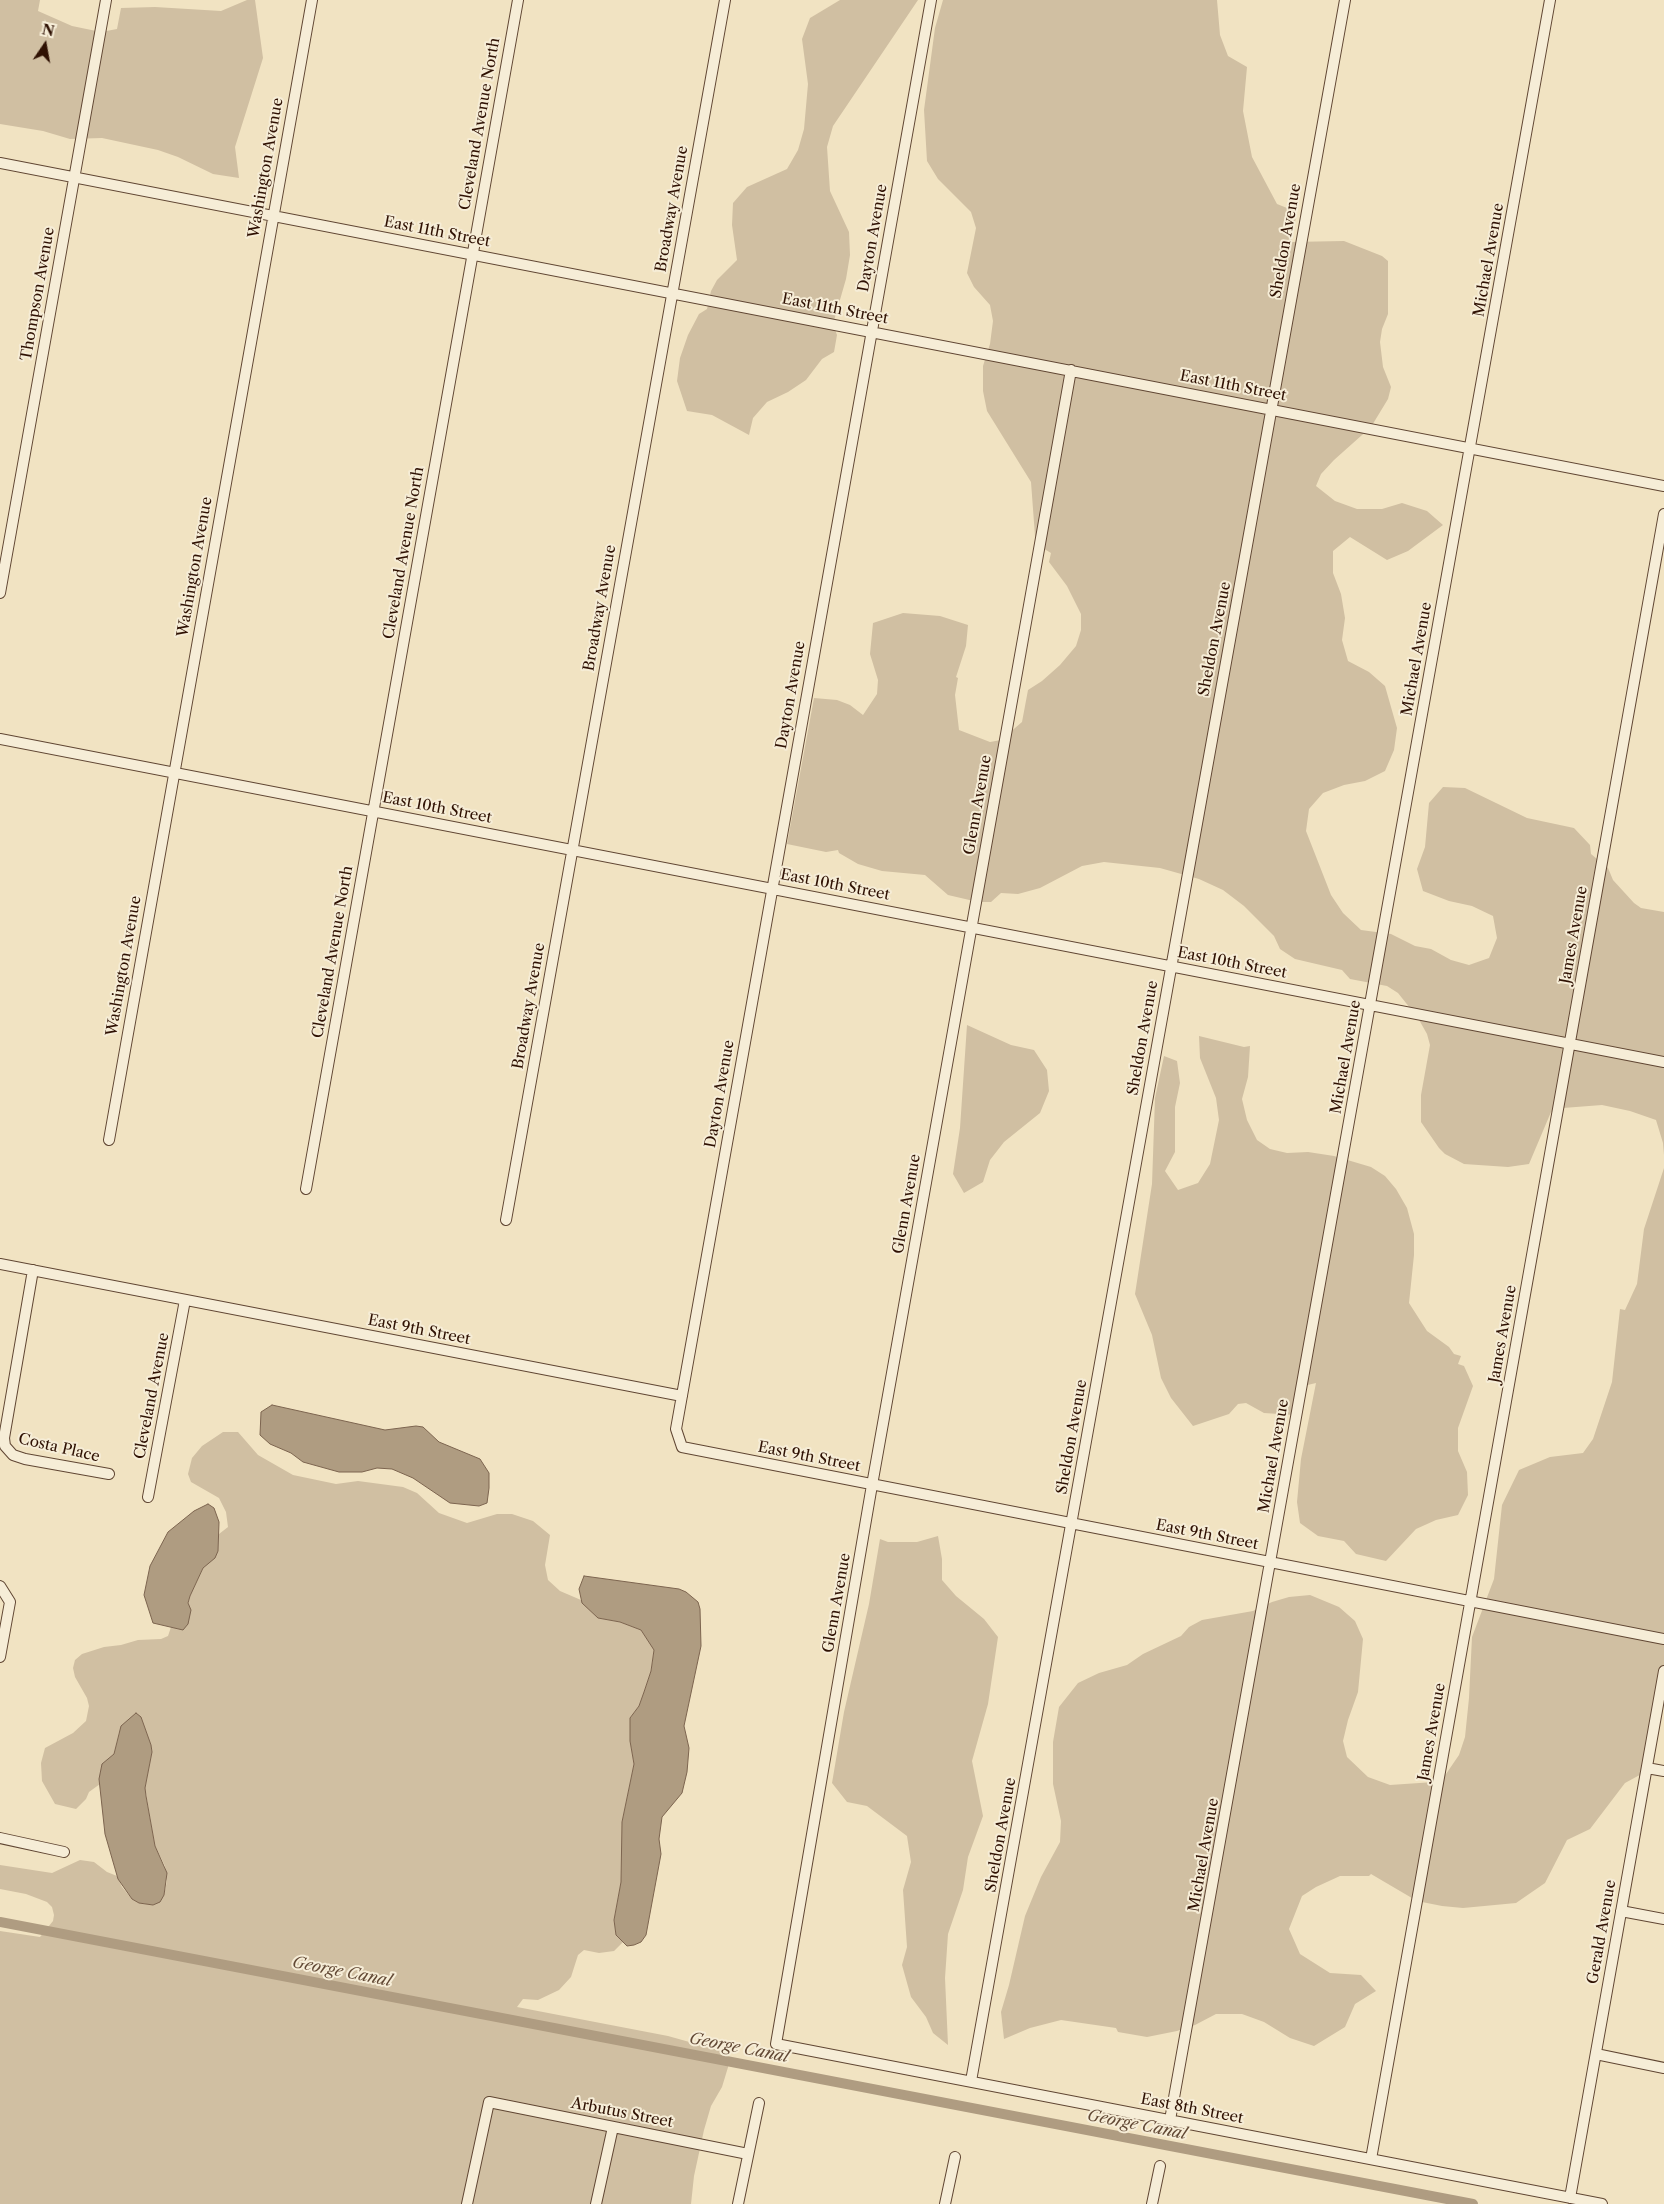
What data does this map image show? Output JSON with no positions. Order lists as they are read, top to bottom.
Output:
{
  "streets": {
    "street": [
      "Cleveland Avenue North",
      "Washington Avenue",
      "Broadway Avenue",
      "East 11th Street",
      "Dayton Avenue",
      "Sheldon Avenue",
      "Michael Avenue",
      "Thompson Avenue",
      "Glenn Avenue",
      "East 10th Street",
      "James Avenue",
      "East 9th Street",
      "Cleveland Avenue",
      "Costa Place",
      "Gerald Avenue",
      "East 8th Street",
      "Arbutus Street"
    ]
  },
  "crossings": [
    ["Cleveland Avenue North", "East 11th Street"],
    ["Cleveland Avenue North", "East 10th Street"],
    ["Washington Avenue", "East 11th Street"],
    ["Washington Avenue", "East 10th Street"],
    ["Broadway Avenue", "East 11th Street"],
    ["Broadway Avenue", "East 10th Street"],
    ["East 11th Street", "Dayton Avenue"],
    ["East 11th Street", "Sheldon Avenue"],
    ["East 11th Street", "Michael Avenue"],
    ["East 11th Street", "Thompson Avenue"],
    ["East 11th Street", "Glenn Avenue"],
    ["Dayton Avenue", "East 10th Street"],
    ["Dayton Avenue", "East 9th Street"],
    ["Sheldon Avenue", "East 10th Street"],
    ["Sheldon Avenue", "East 9th Street"],
    ["Sheldon Avenue", "East 8th Street"],
    ["Michael Avenue", "East 10th Street"],
    ["Michael Avenue", "East 9th Street"],
    ["Michael Avenue", "East 8th Street"],
    ["Glenn Avenue", "East 10th Street"],
    ["Glenn Avenue", "East 9th Street"],
    ["Glenn Avenue", "East 8th Street"],
    ["East 10th Street", "James Avenue"],
    ["James Avenue", "East 9th Street"],
    ["James Avenue", "East 8th Street"],
    ["East 9th Street", "Cleveland Avenue"],
    ["East 9th Street", "Costa Place"],
    ["Gerald Avenue", "East 8th Street"]
  ],
  "water": ["George Canal"],
  "north": "top"
}
